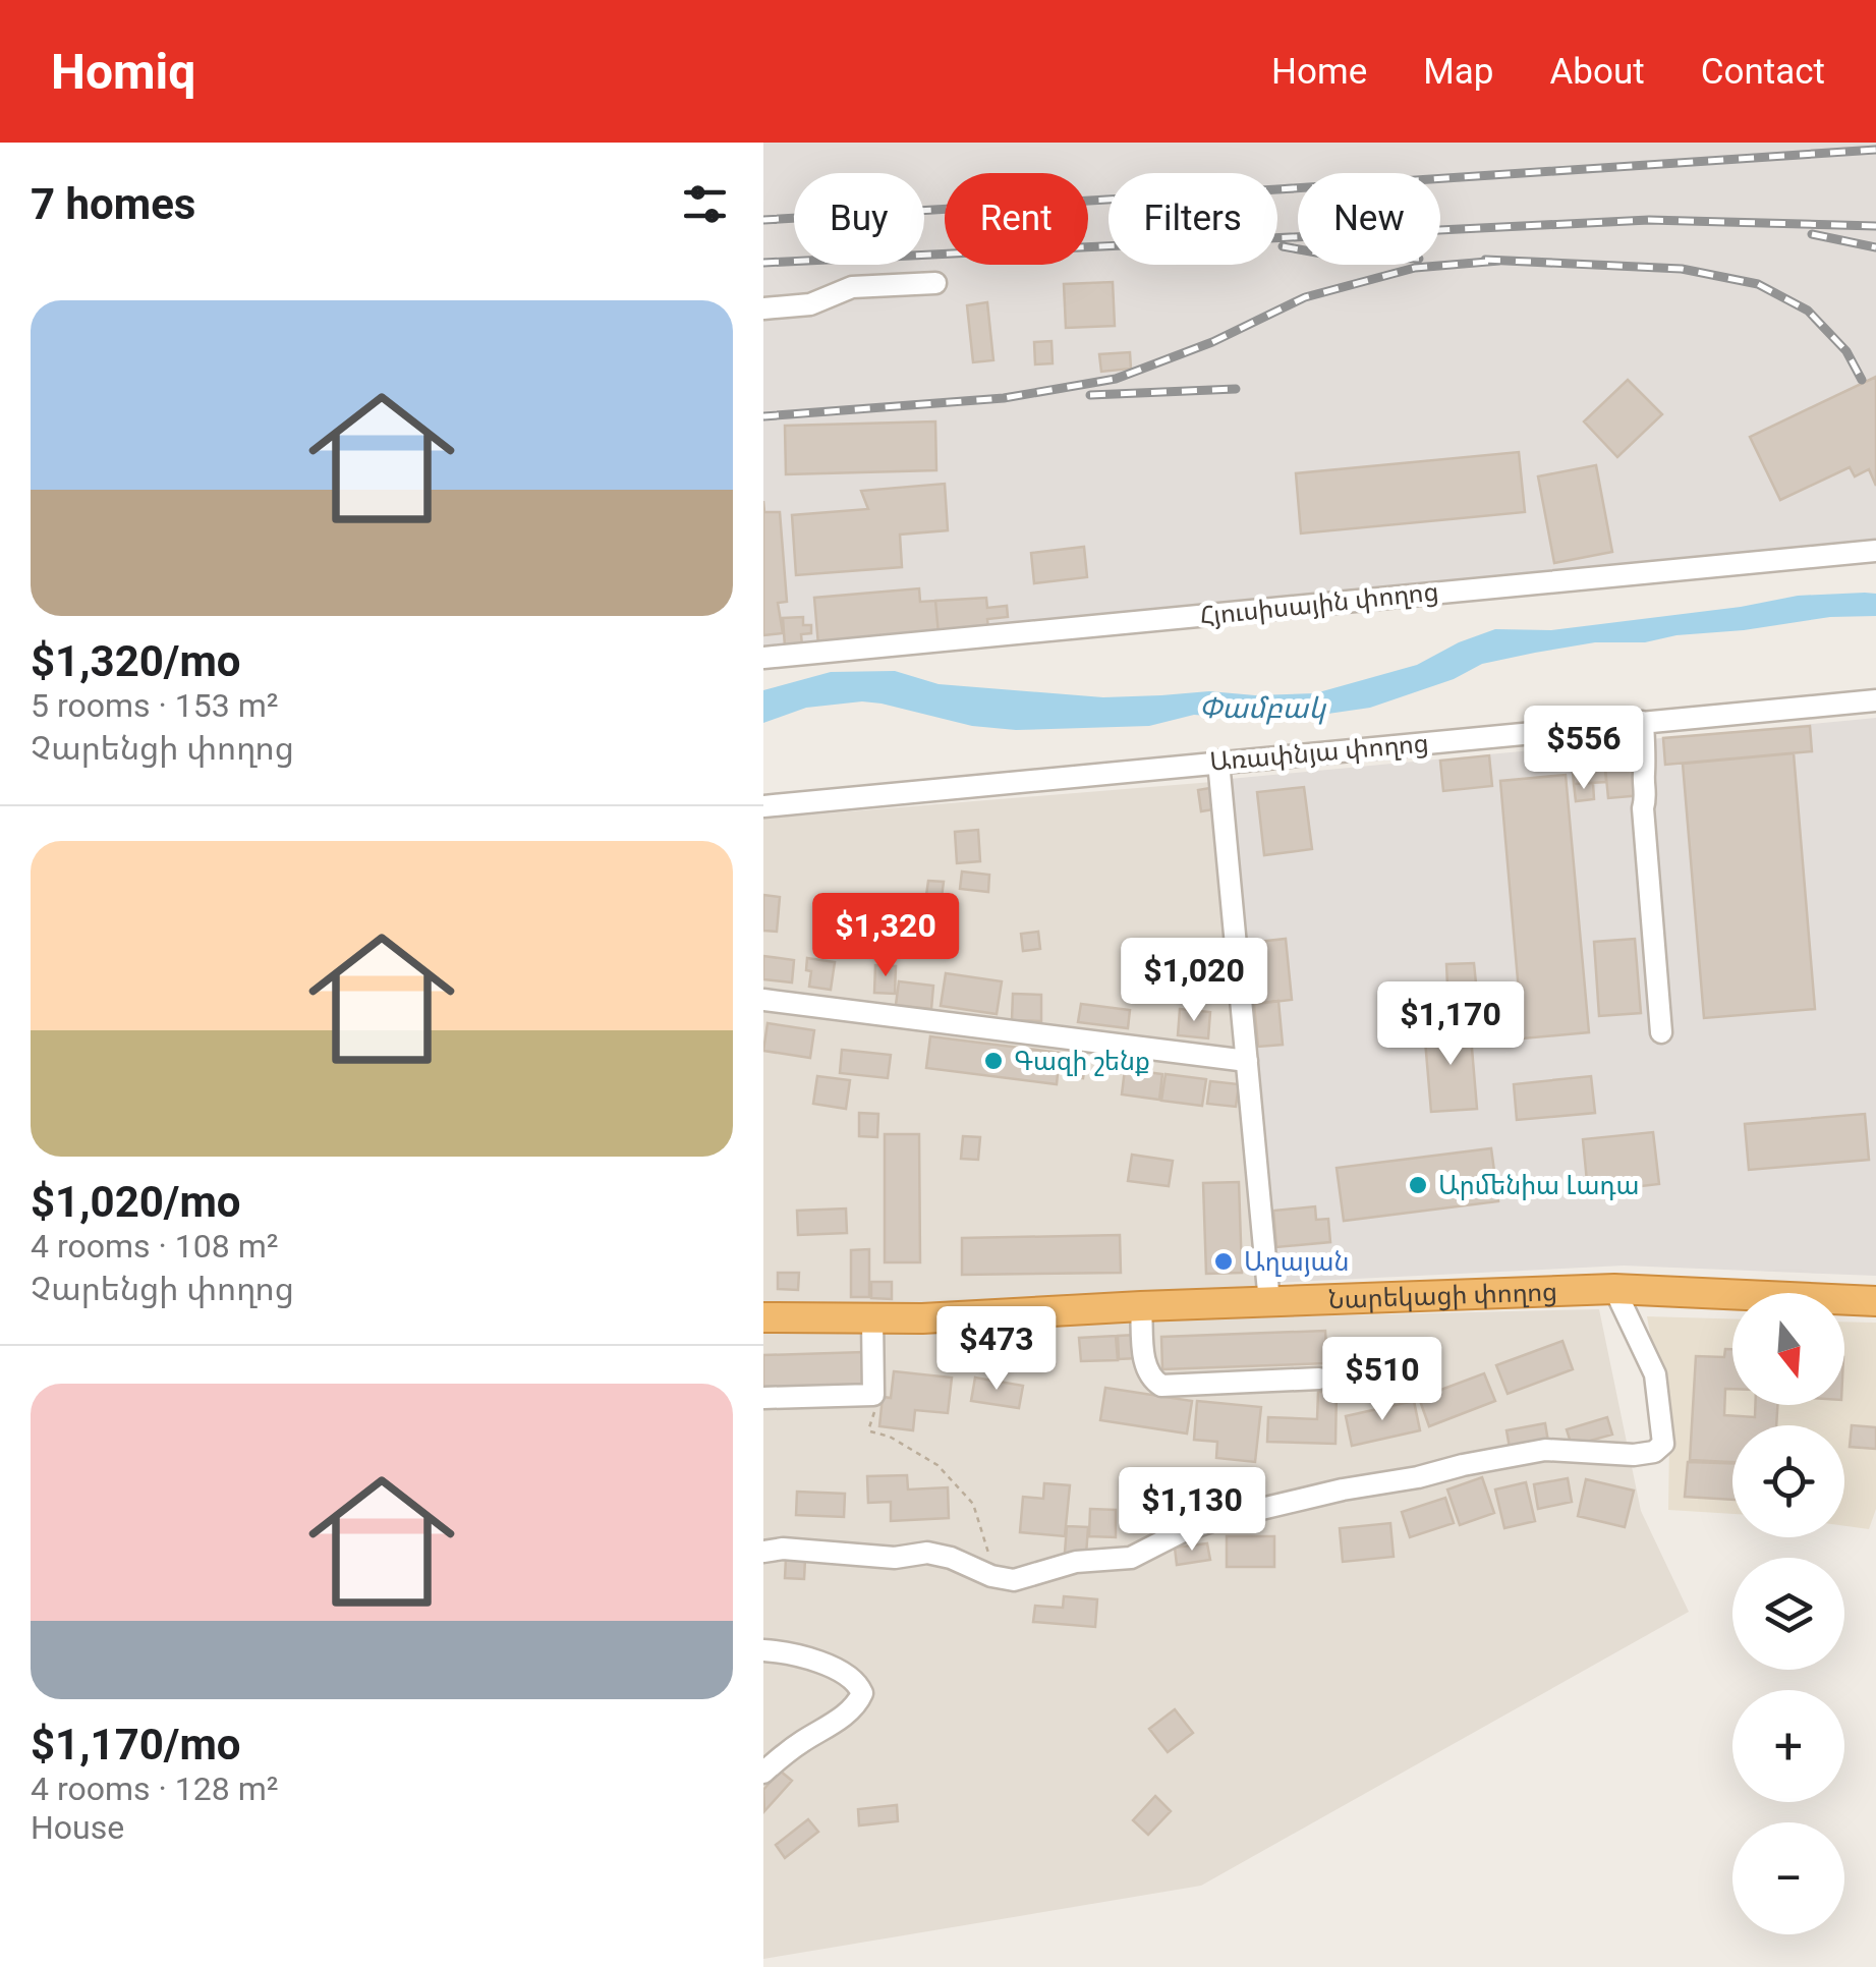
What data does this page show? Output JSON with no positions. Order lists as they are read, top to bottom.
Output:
{
  "streets": {
    "highway": ["Նարեկացի փողոց"],
    "street": ["Հյուսիսային փողոց", "Առափնյա փողոց"]
  },
  "water": ["Փամբակ"],
  "places": ["Գազի շենք", "Արմենիա Լադա", "Աղայան"],
  "north": "bottom",
  "page": {
    "header": "Homiq",
    "nav": [
      "Home",
      "Map",
      "About",
      "Contact"
    ],
    "heading": "7 homes",
    "chip": [
      "Buy",
      "Rent",
      "Filters",
      "New"
    ],
    "list": [
      {
        "name": "$1,320/mo",
        "note": "5 rooms · 153 m² · Չարենցի փողոց"
      },
      {
        "name": "$1,020/mo",
        "note": "4 rooms · 108 m² · Չարենցի փողոց"
      },
      {
        "name": "$1,170/mo",
        "note": "4 rooms · 128 m² · House"
      }
    ],
    "price": [
      "$556",
      "$1,320",
      "$1,020",
      "$1,170",
      "$473",
      "$510",
      "$1,130"
    ],
    "map_buttons": ["+", "−"]
  }
}
